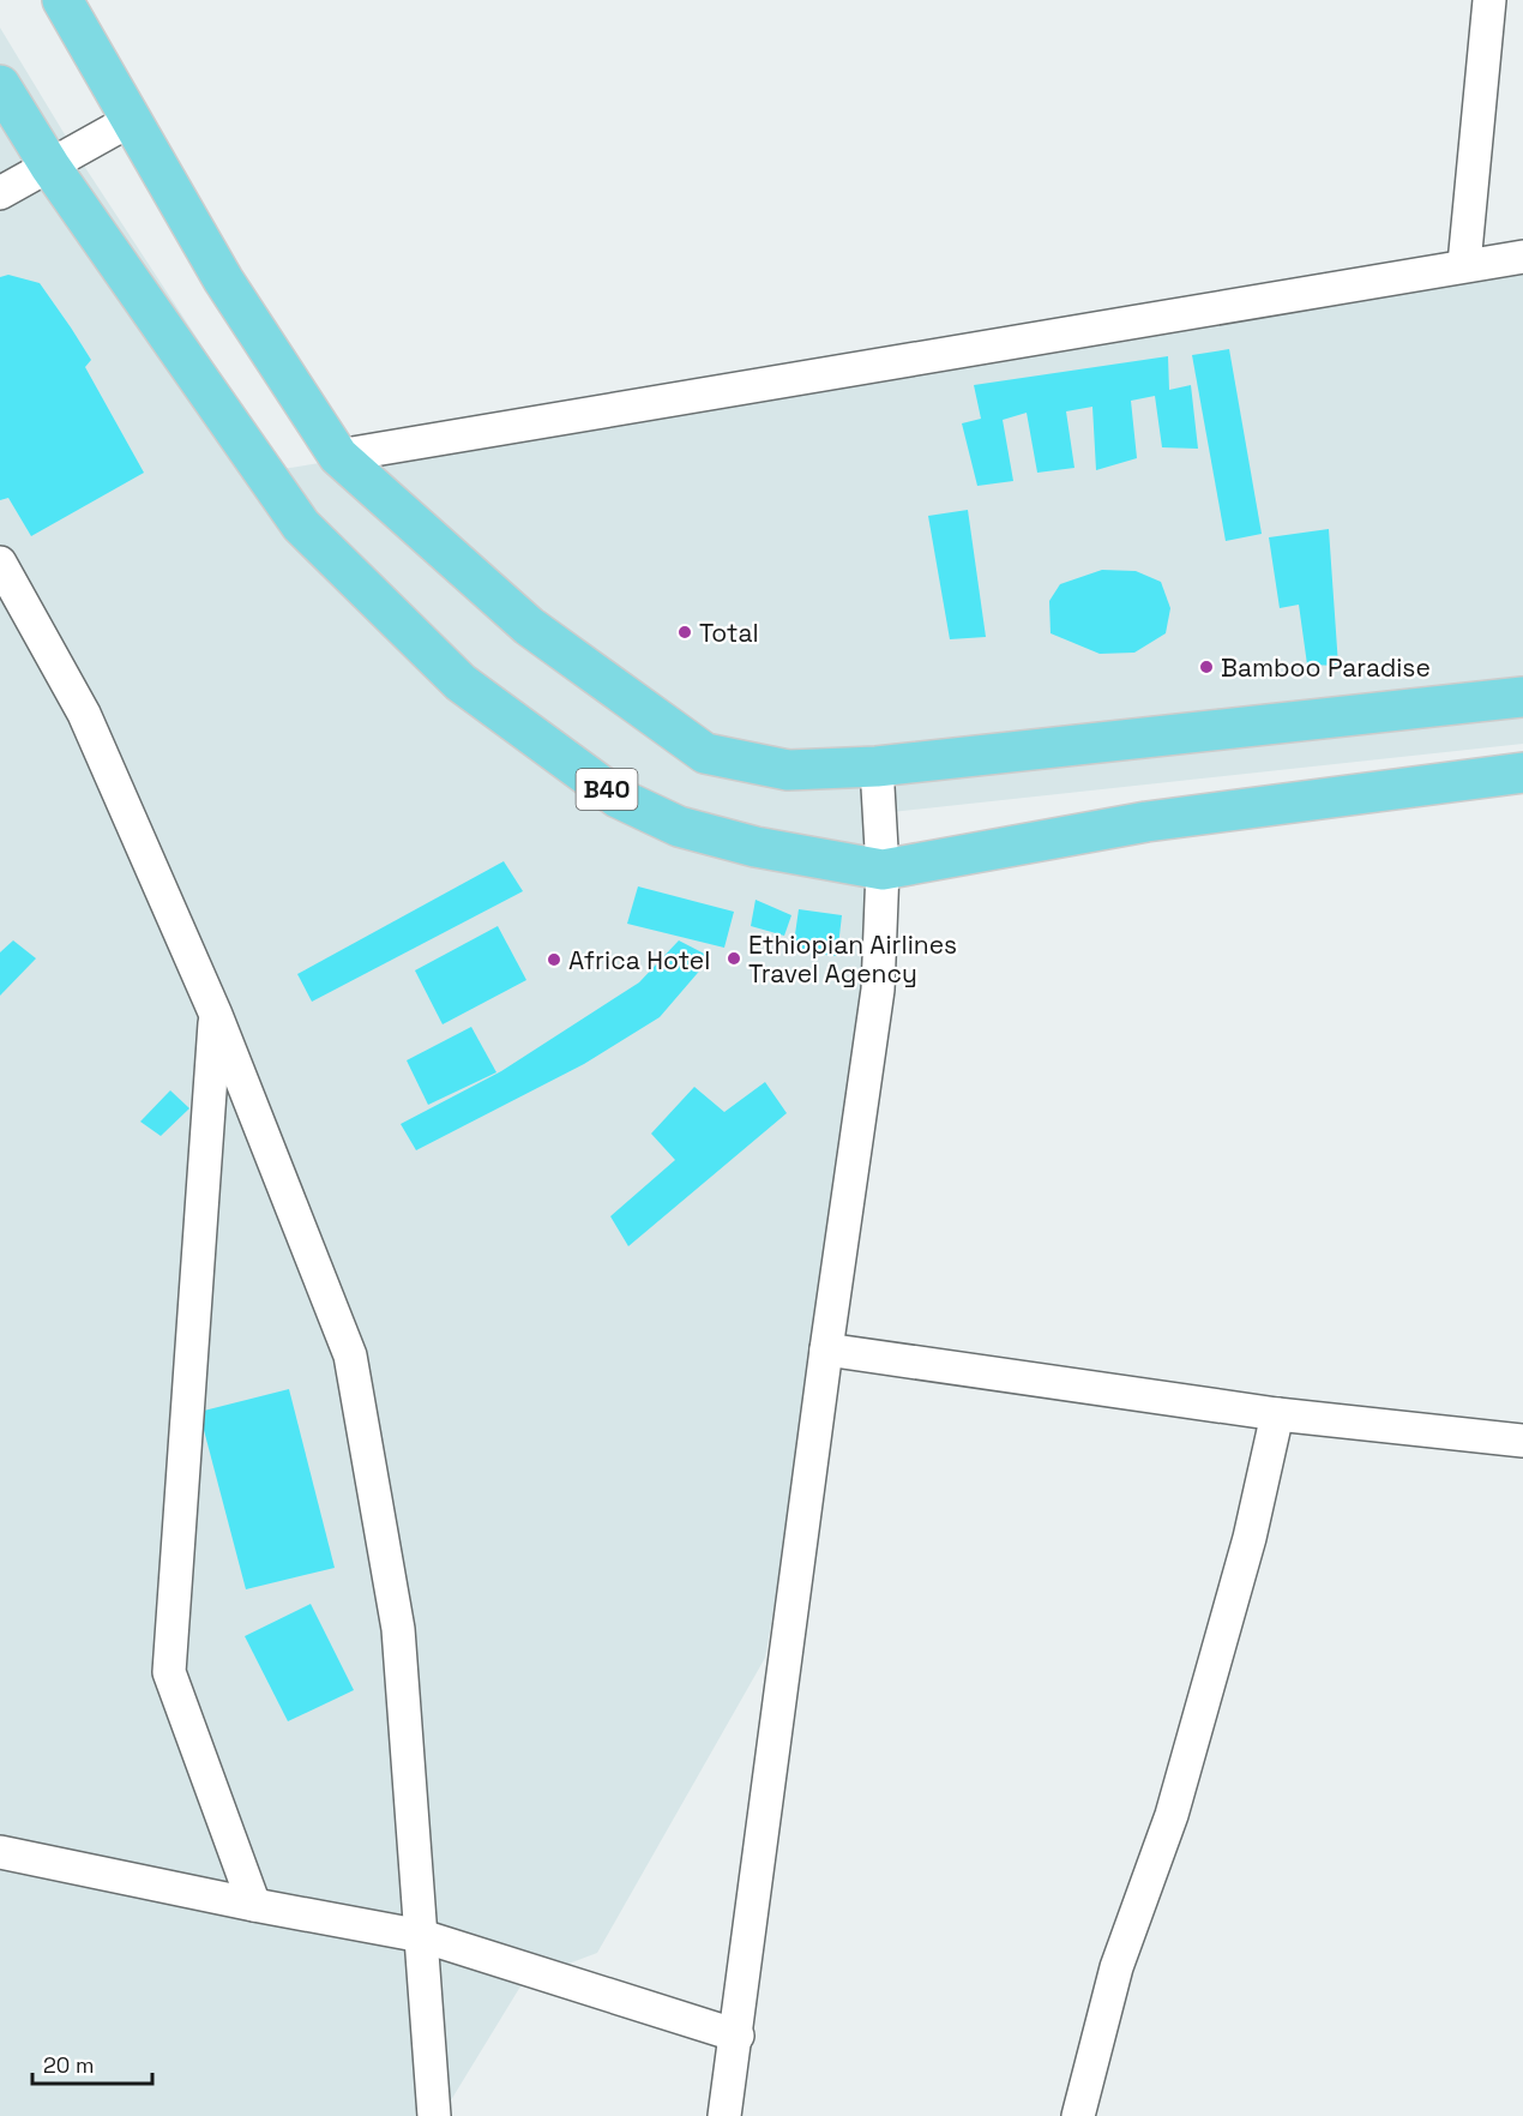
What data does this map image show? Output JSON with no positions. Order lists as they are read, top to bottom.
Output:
{
  "streets": {
    "highway": ["B40"]
  },
  "places": [
    "Total",
    "Bamboo Paradise",
    "Ethiopian Airlines Travel Agency",
    "Africa Hotel"
  ],
  "scale_bar": "20 m"
}
